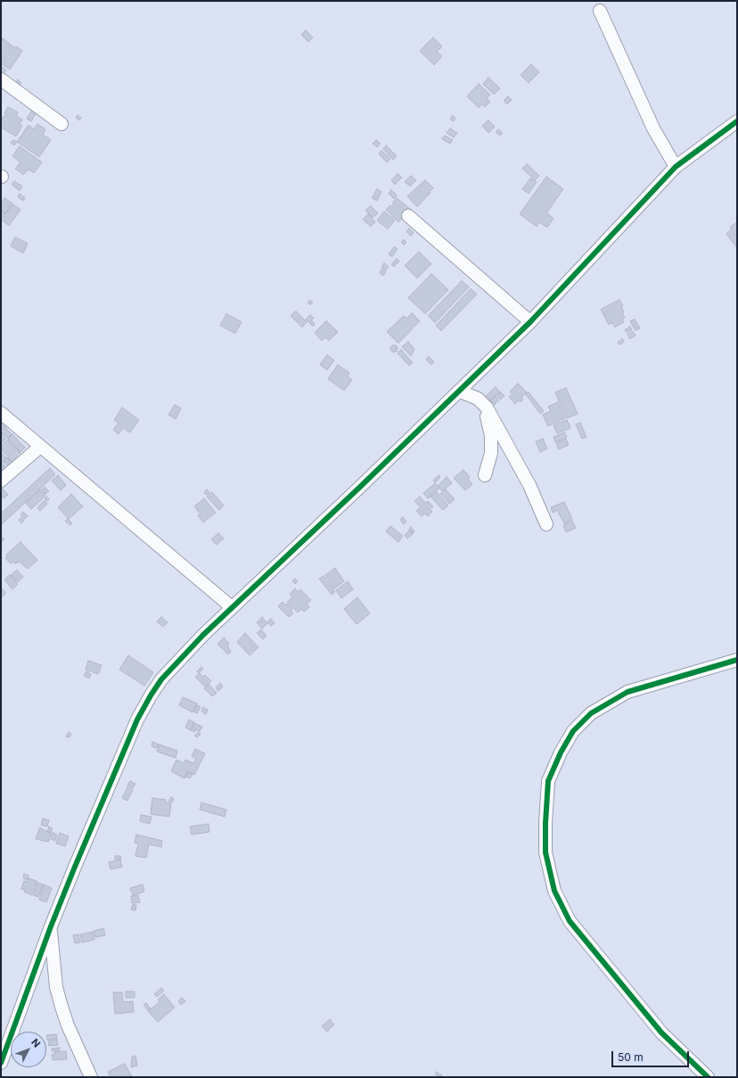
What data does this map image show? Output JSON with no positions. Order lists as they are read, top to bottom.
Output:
{
  "scale_bar": "50 m",
  "north": "top right"
}
